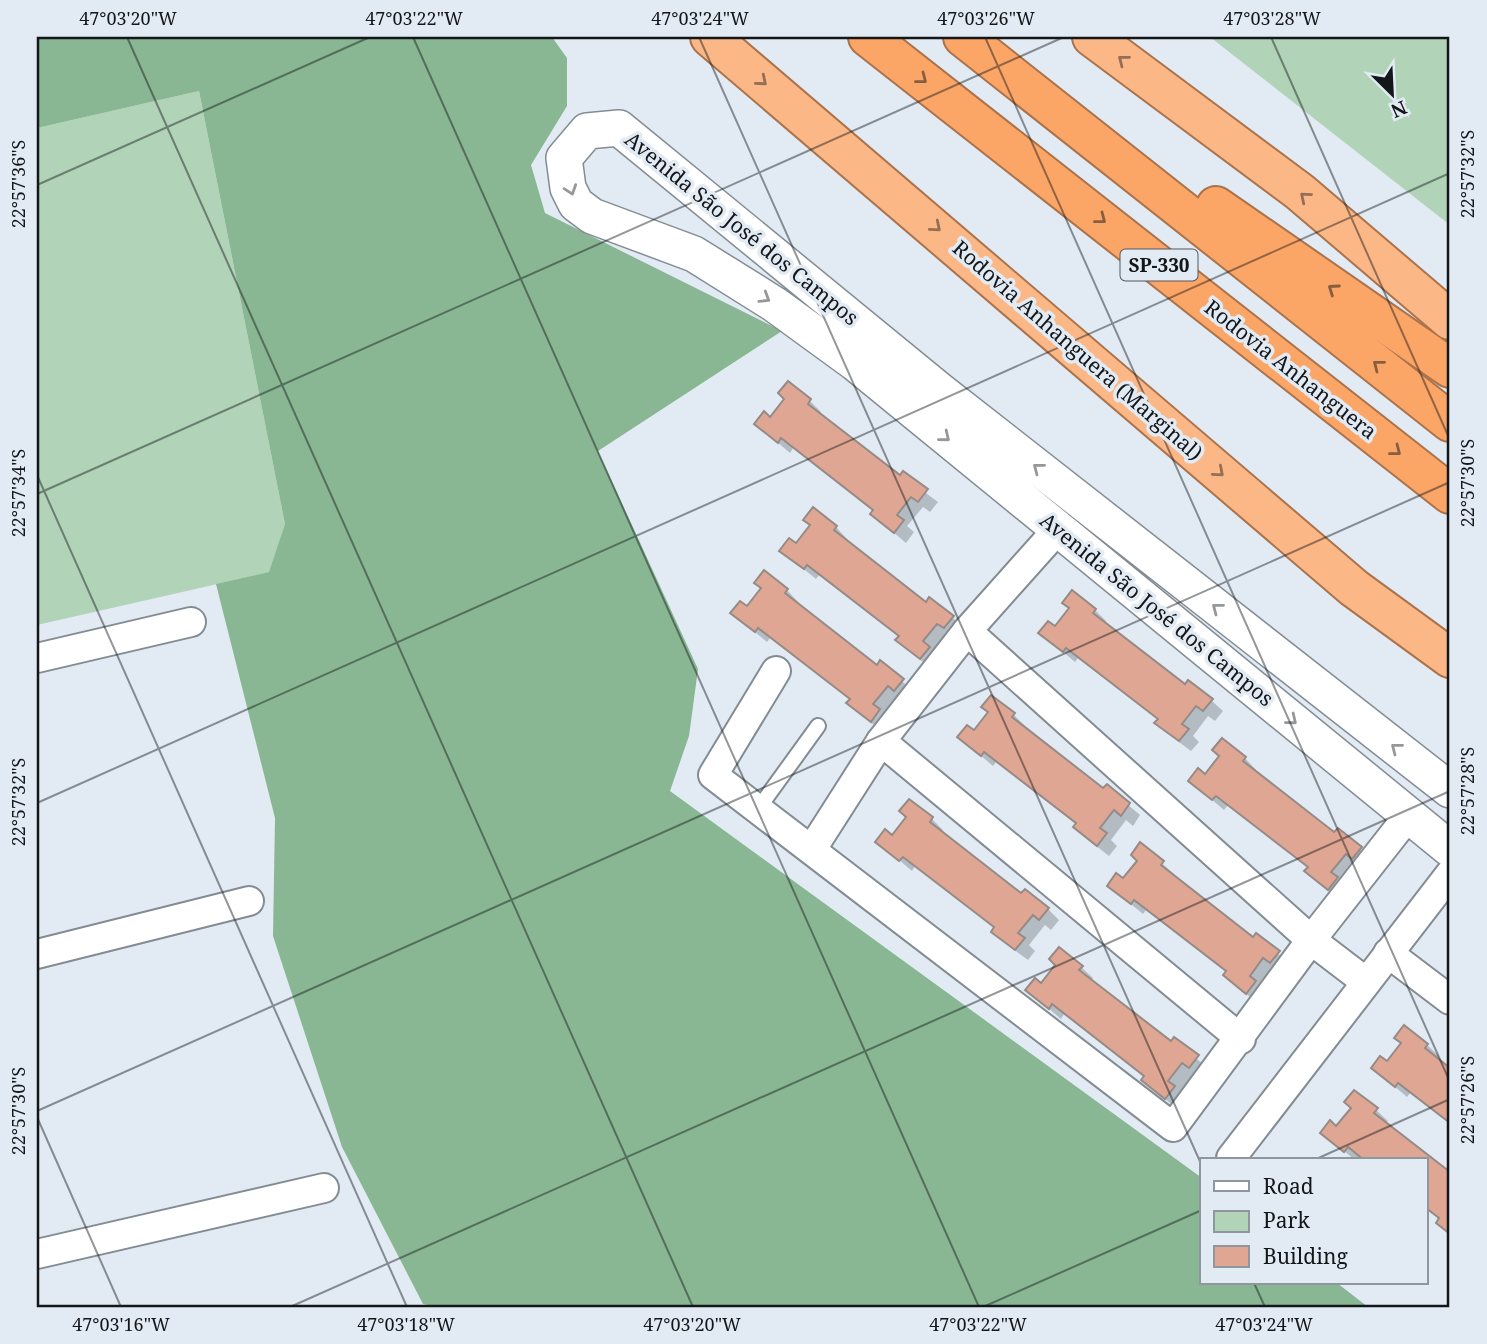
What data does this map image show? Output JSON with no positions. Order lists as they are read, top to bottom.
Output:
{
  "streets": {
    "highway": ["SP-330", "Rodovia Anhanguera (Marginal)", "Rodovia Anhanguera"],
    "street": ["Avenida São José dos Campos"]
  },
  "legend": ["Road", "Park", "Building"],
  "north": "bottom right",
  "coordinates": [
    "47°03'20\"W",
    "47°03'22\"W",
    "47°03'24\"W",
    "47°03'26\"W",
    "47°03'28\"W",
    "22°57'32\"S",
    "22°57'36\"S",
    "22°57'30\"S",
    "22°57'34\"S",
    "22°57'28\"S",
    "22°57'26\"S",
    "47°03'16\"W",
    "47°03'18\"W"
  ]
}
